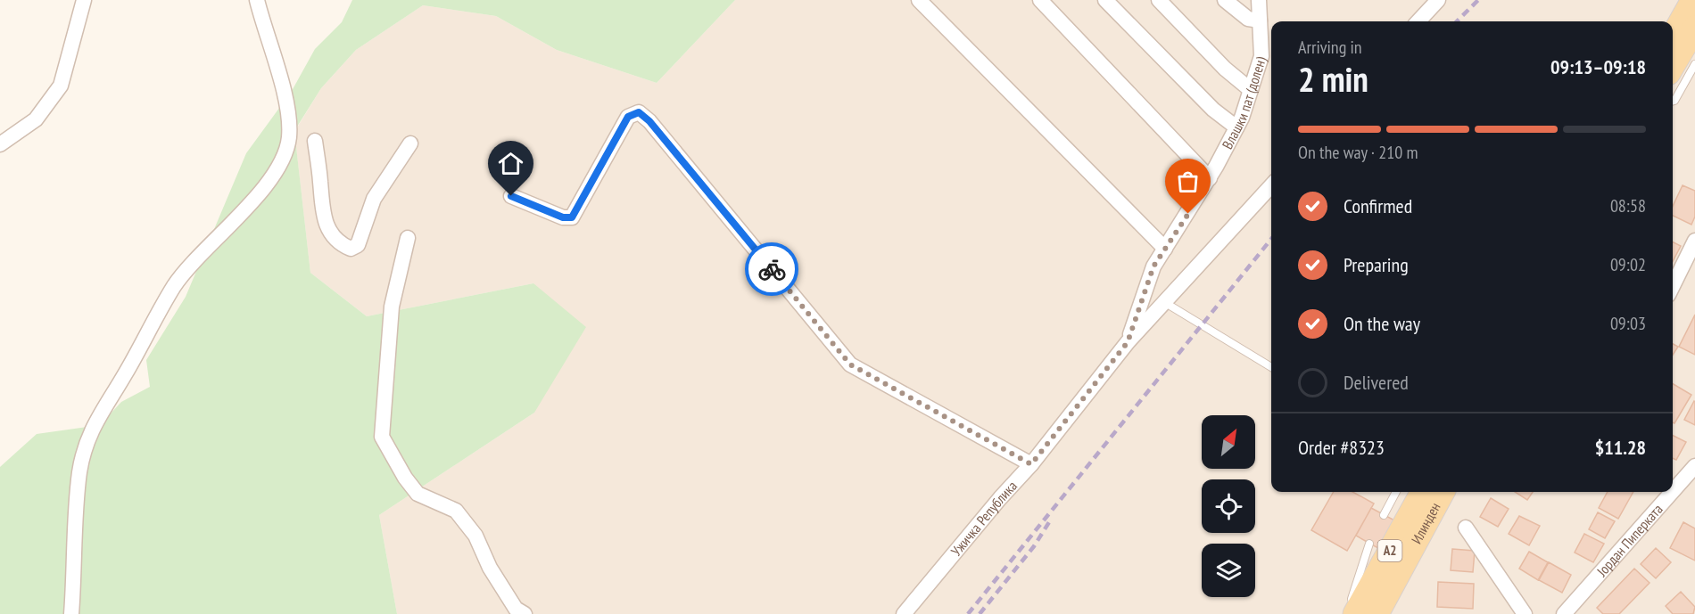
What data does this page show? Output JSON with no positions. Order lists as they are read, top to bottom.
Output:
{
  "streets": {
    "main road": ["Илинден", "A2"],
    "street": ["Влашки пат (долен)", "Ужичка Република", "Јордан Пиперката"]
  },
  "crossings": [
    ["Влашки пат (долен)", "Ужичка Република"]
  ],
  "north": "top right",
  "page": {
    "heading": ["2 min", "Arriving in", "09:13–09:18"],
    "panel": ["Order #8323", "$11.28"],
    "bar": "On the way · 210 m",
    "list": [
      ["Confirmed", "08:58"],
      ["Preparing", "09:02"],
      ["On the way", "09:03"],
      "Delivered"
    ]
  }
}
